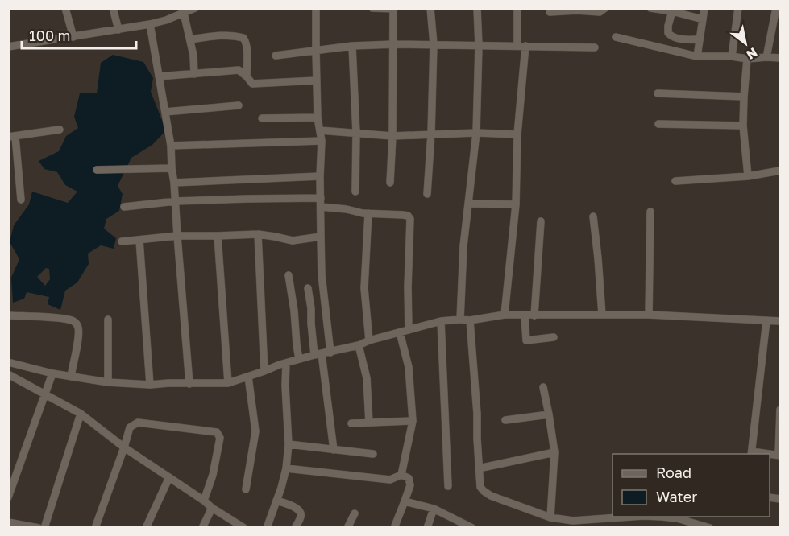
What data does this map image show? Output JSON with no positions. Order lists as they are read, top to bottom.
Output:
{
  "legend": ["Road", "Water"],
  "scale_bar": "100 m",
  "north": "bottom right"
}
